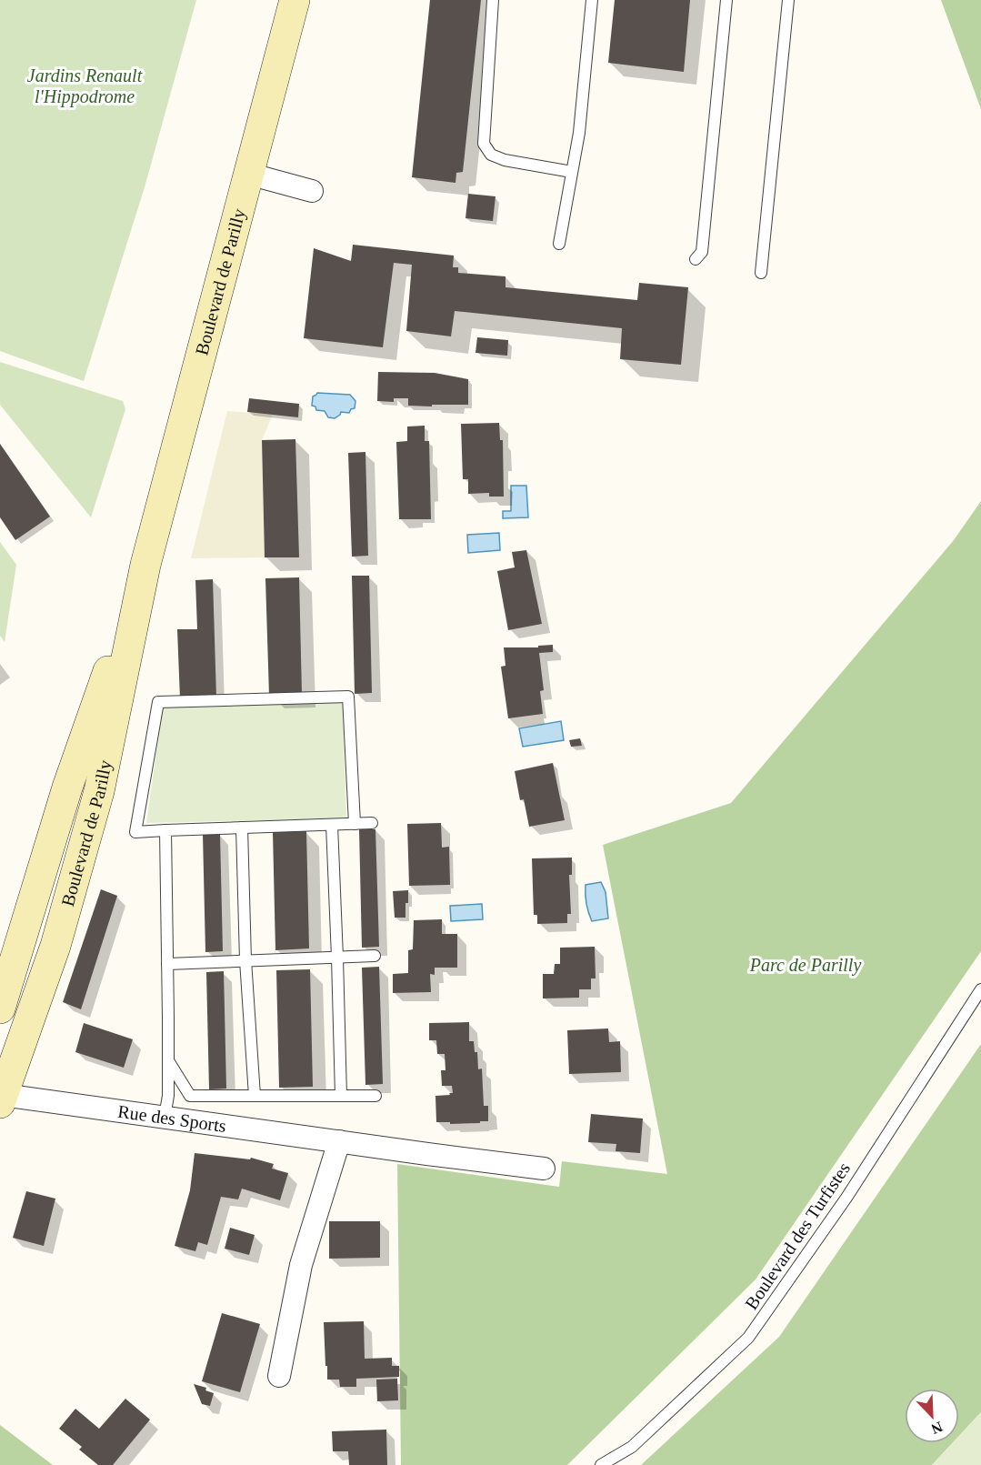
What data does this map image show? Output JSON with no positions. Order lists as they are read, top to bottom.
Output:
{
  "streets": {
    "main road": ["Boulevard de Parilly"],
    "street": ["Rue des Sports"],
    "lane": ["Boulevard des Turfistes"]
  },
  "crossings": [
    ["Boulevard de Parilly", "Rue des Sports"]
  ],
  "parks": ["Jardins Renault l'Hippodrome", "Parc de Parilly"],
  "north": "bottom right"
}
